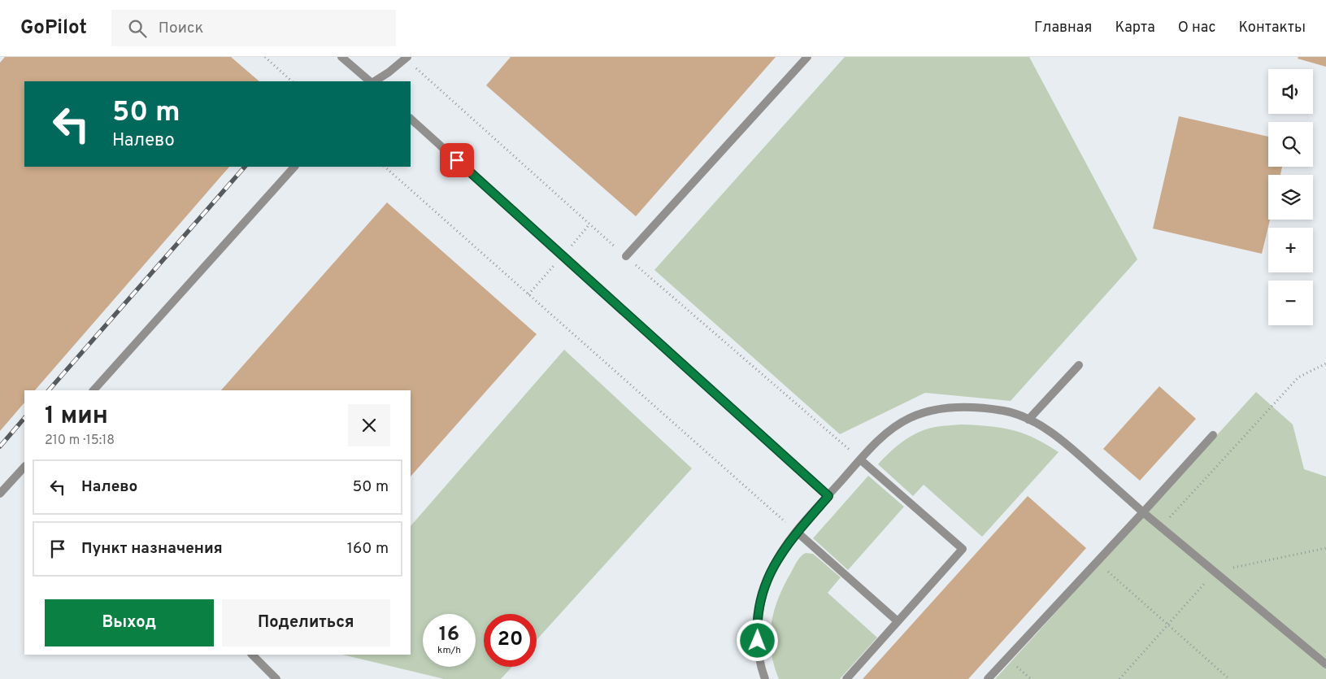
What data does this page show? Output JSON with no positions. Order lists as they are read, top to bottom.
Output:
{
  "page": {
    "header": "GoPilot",
    "search": "Поиск",
    "nav": [
      "Главная",
      "Карта",
      "О нас",
      "Контакты"
    ],
    "map_buttons": ["+", "−"],
    "turn": ["50 m", "Налево"],
    "heading": ["1 мин", "210 m · 15:18"],
    "list": [
      {
        "name": "Налево",
        "value": "50 m"
      },
      {
        "name": "Пункт назначения",
        "value": "160 m"
      }
    ],
    "buttons": ["Выход", "Поделиться"],
    "speed": "16 km/h",
    "limit": "20"
  }
}
